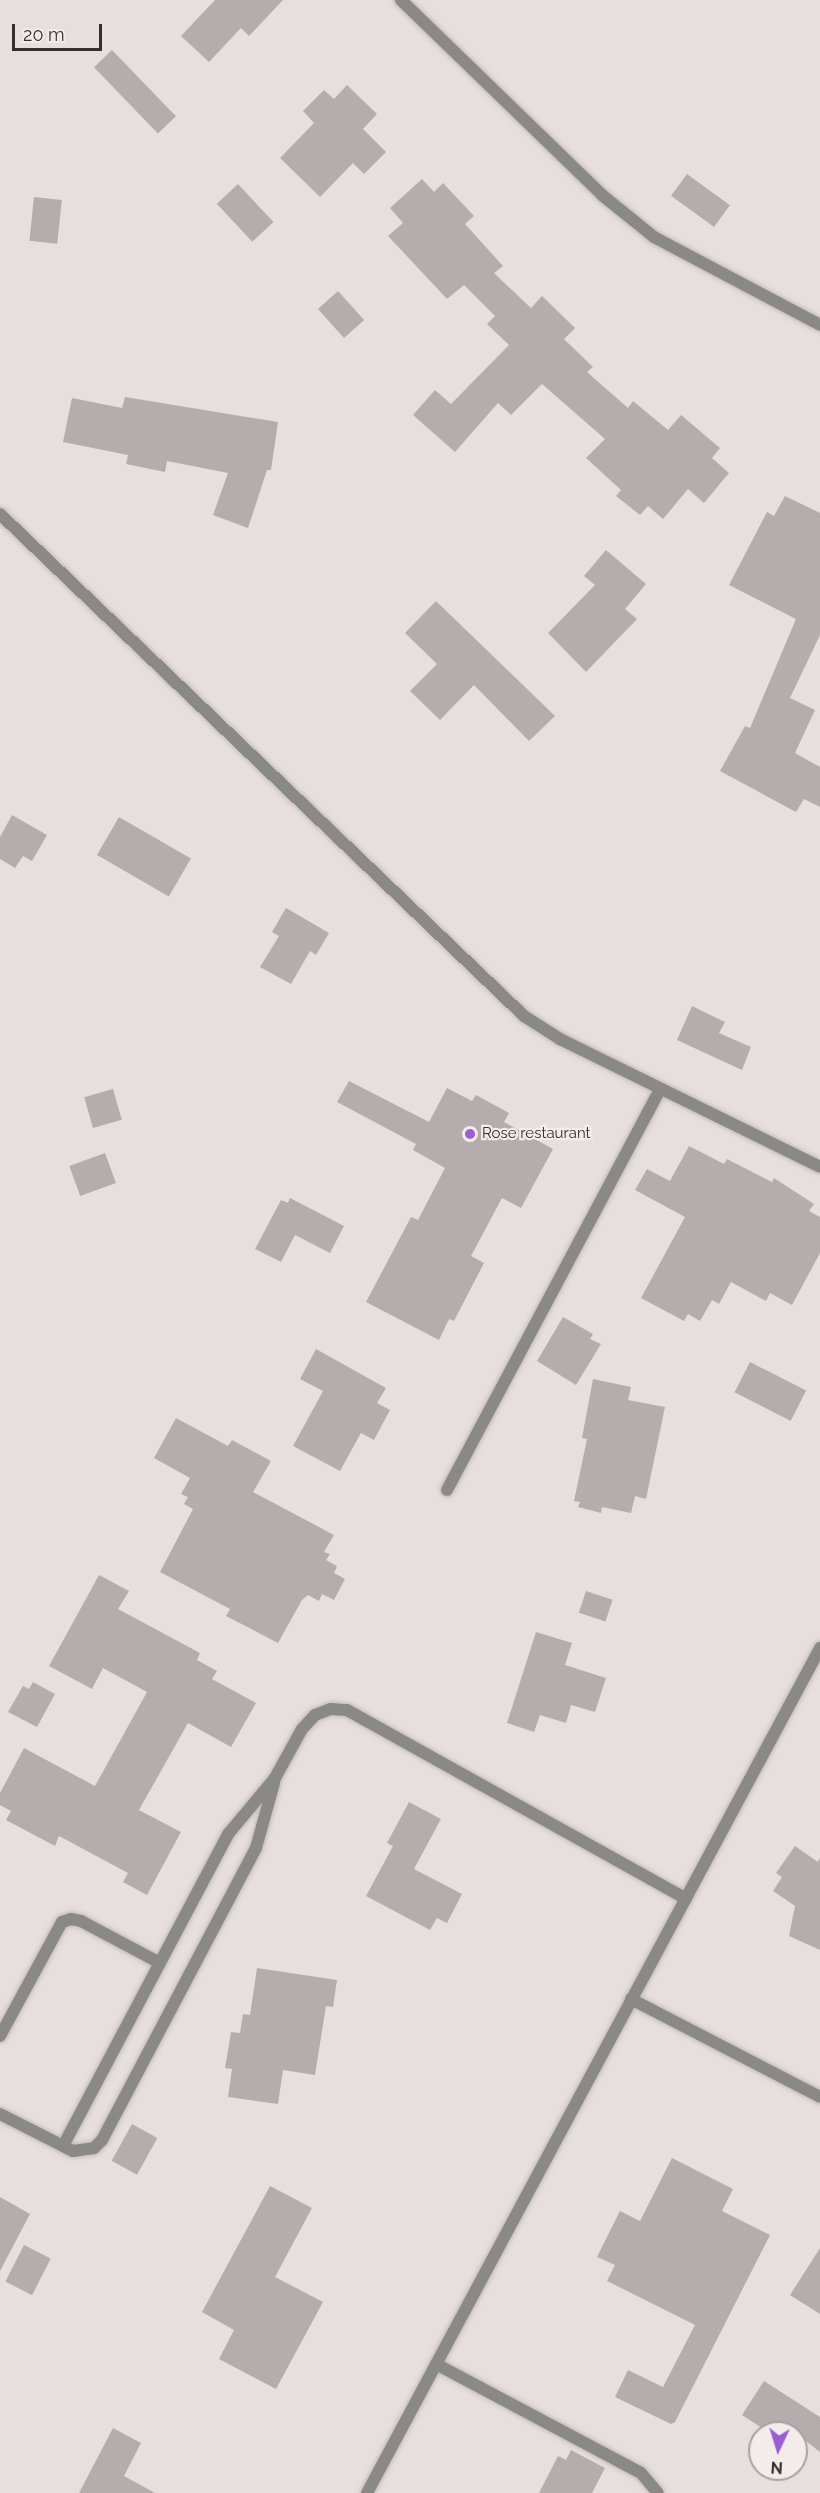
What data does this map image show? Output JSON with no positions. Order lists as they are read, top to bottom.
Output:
{
  "places": ["Rose restaurant"],
  "scale_bar": "20 m",
  "north": "bottom"
}
